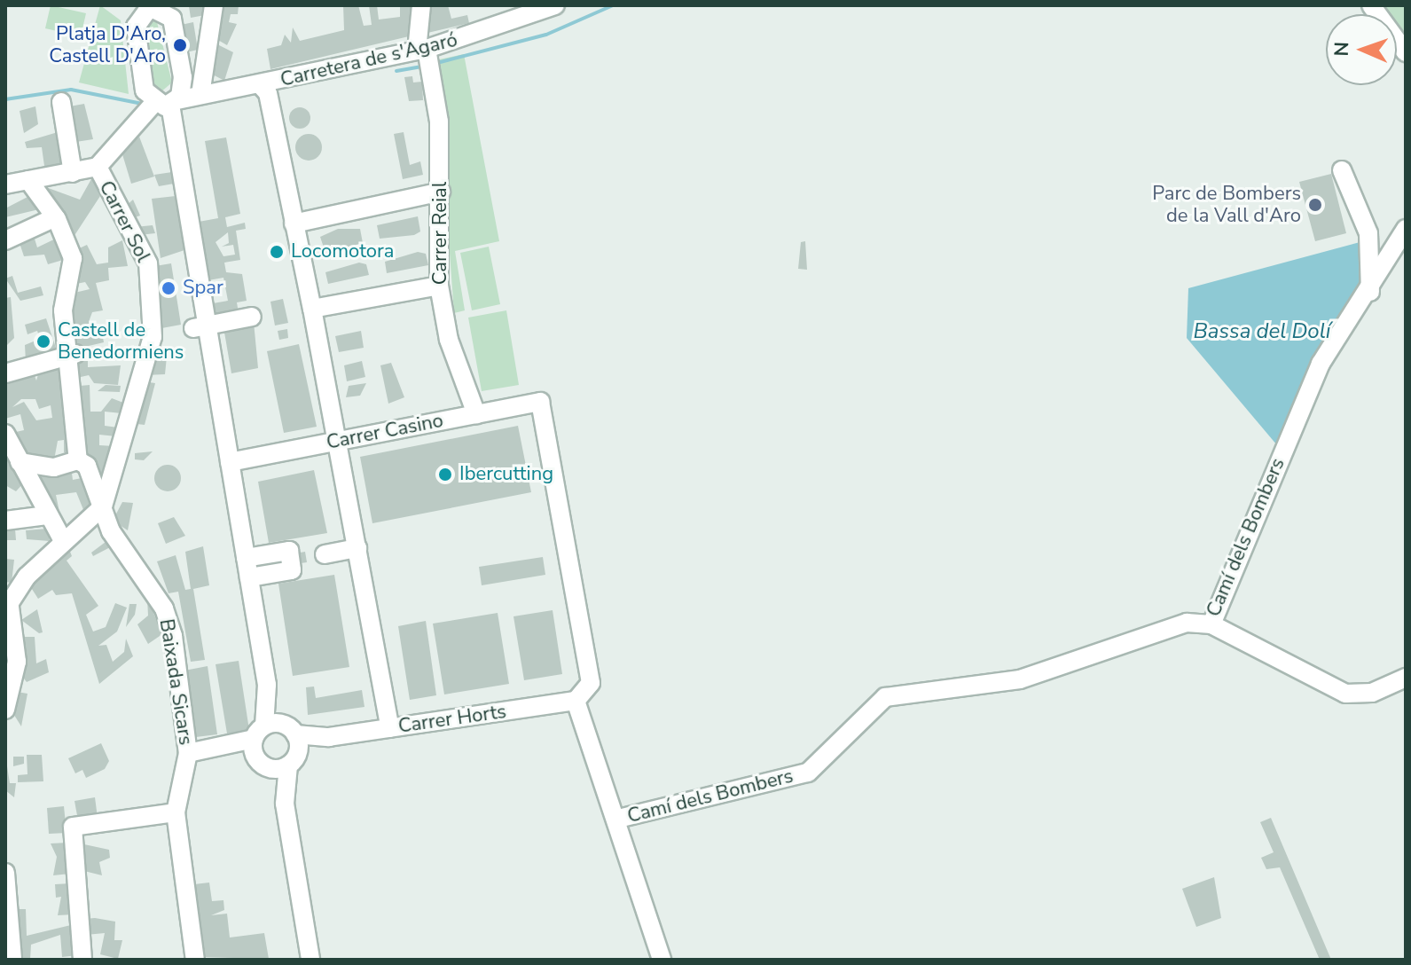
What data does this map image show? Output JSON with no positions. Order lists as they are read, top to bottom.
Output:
{
  "streets": {
    "street": [
      "Carretera de s'Agaró",
      "Carrer Sol",
      "Carrer Reial",
      "Carrer Casino",
      "Camí dels Bombers",
      "Baixada Sicars",
      "Carrer Horts"
    ]
  },
  "crossings": [
    ["Carretera de s'Agaró", "Carrer Sol"],
    ["Carretera de s'Agaró", "Carrer Reial"],
    ["Carrer Sol", "Baixada Sicars"],
    ["Carrer Reial", "Carrer Casino"],
    ["Carrer Casino", "Carrer Horts"],
    ["Baixada Sicars", "Carrer Horts"]
  ],
  "water": ["Bassa del Dolí"],
  "places": [
    "Platja D'Aro, Castell D'Aro",
    "Parc de Bombers de la Vall d'Aro",
    "Locomotora",
    "Spar",
    "Castell de Benedormiens",
    "Ibercutting"
  ],
  "north": "left"
}
